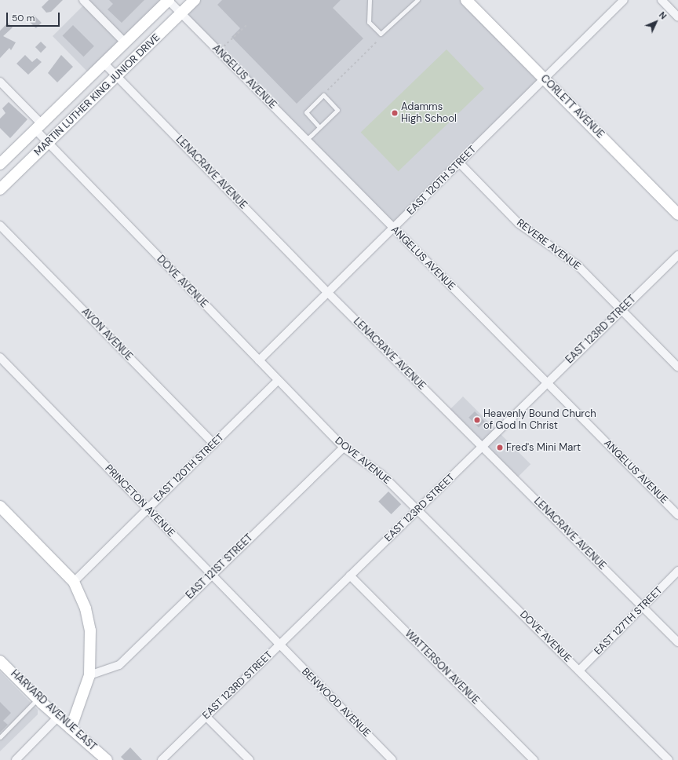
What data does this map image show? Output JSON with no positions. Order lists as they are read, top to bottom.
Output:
{
  "streets": {
    "main road": ["MARTIN LUTHER KING JUNIOR DRIVE", "CORLETT AVENUE", "HARVARD AVENUE EAST"],
    "street": [
      "ANGELUS AVENUE",
      "LENACRAVE AVENUE",
      "EAST 120TH STREET",
      "REVERE AVENUE",
      "DOVE AVENUE",
      "EAST 123RD STREET",
      "AVON AVENUE",
      "PRINCETON AVENUE",
      "EAST 121ST STREET",
      "EAST 127TH STREET",
      "WATTERSON AVENUE",
      "BENWOOD AVENUE"
    ]
  },
  "crossings": [
    ["ANGELUS AVENUE", "MARTIN LUTHER KING JUNIOR DRIVE"],
    ["ANGELUS AVENUE", "EAST 120TH STREET"],
    ["ANGELUS AVENUE", "EAST 123RD STREET"],
    ["MARTIN LUTHER KING JUNIOR DRIVE", "LENACRAVE AVENUE"],
    ["MARTIN LUTHER KING JUNIOR DRIVE", "DOVE AVENUE"],
    ["CORLETT AVENUE", "EAST 120TH STREET"],
    ["LENACRAVE AVENUE", "EAST 120TH STREET"],
    ["LENACRAVE AVENUE", "EAST 123RD STREET"],
    ["LENACRAVE AVENUE", "EAST 127TH STREET"],
    ["EAST 120TH STREET", "REVERE AVENUE"],
    ["EAST 120TH STREET", "DOVE AVENUE"],
    ["EAST 120TH STREET", "AVON AVENUE"],
    ["EAST 120TH STREET", "PRINCETON AVENUE"],
    ["REVERE AVENUE", "EAST 123RD STREET"],
    ["DOVE AVENUE", "EAST 123RD STREET"],
    ["DOVE AVENUE", "EAST 121ST STREET"],
    ["DOVE AVENUE", "EAST 127TH STREET"],
    ["EAST 123RD STREET", "PRINCETON AVENUE"],
    ["EAST 123RD STREET", "WATTERSON AVENUE"],
    ["EAST 123RD STREET", "BENWOOD AVENUE"],
    ["PRINCETON AVENUE", "EAST 121ST STREET"],
    ["PRINCETON AVENUE", "BENWOOD AVENUE"]
  ],
  "places": ["Adamms High School", "Heavenly Bound Church of God In Christ", "Fred's Mini Mart"],
  "scale_bar": "50 m",
  "north": "top right"
}
